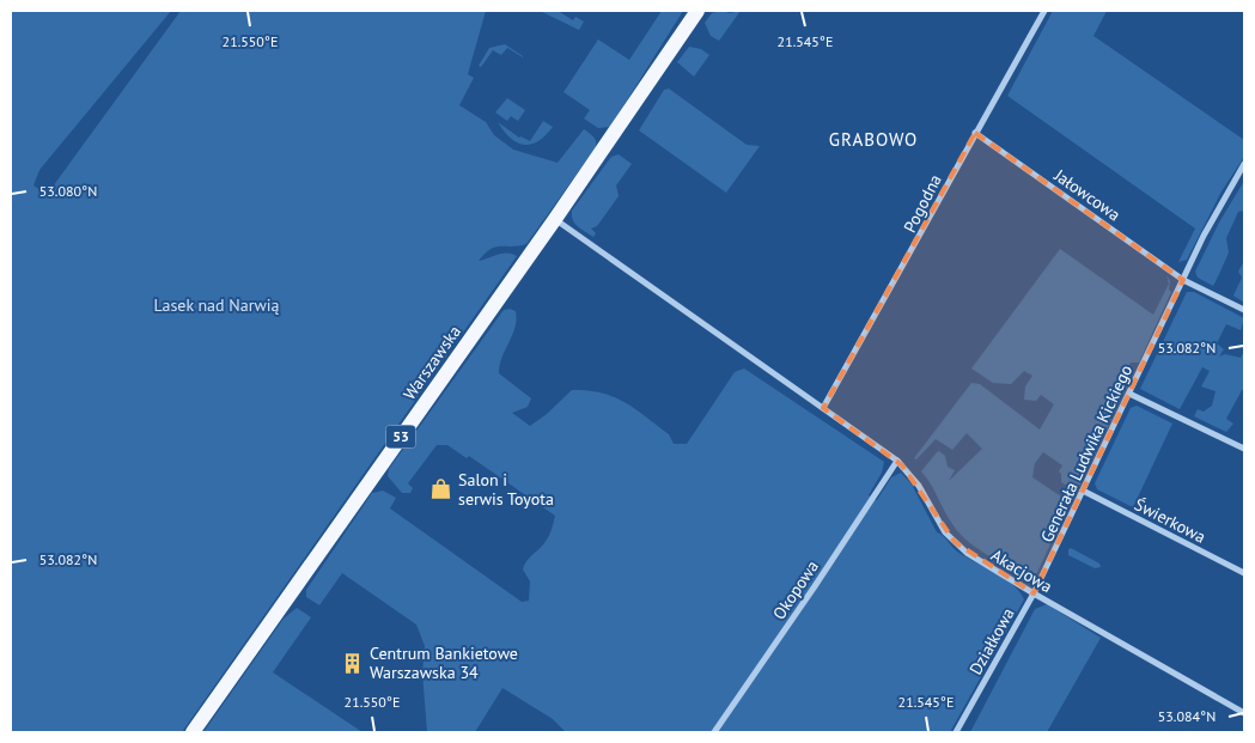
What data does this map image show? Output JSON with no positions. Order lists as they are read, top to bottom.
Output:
{
  "streets": {
    "main road": ["Warszawska", "53"],
    "street": [
      "Jałowcowa",
      "Pogodna",
      "Generała Ludwika Kickiego",
      "Świerkowa",
      "Akacjowa",
      "Okopowa",
      "Działkowa"
    ]
  },
  "crossings": [
    ["Jałowcowa", "Pogodna"],
    ["Jałowcowa", "Generała Ludwika Kickiego"],
    ["Pogodna", "Akacjowa"],
    ["Warszawska", "Akacjowa"],
    ["Generała Ludwika Kickiego", "Świerkowa"],
    ["Generała Ludwika Kickiego", "Akacjowa"],
    ["Generała Ludwika Kickiego", "Działkowa"],
    ["Akacjowa", "Okopowa"],
    ["Akacjowa", "Działkowa"]
  ],
  "districts": ["GRABOWO"],
  "parks": ["Lasek nad Narwią"],
  "places": {
    "shop": ["Salon i serwis Toyota"],
    "building": ["Centrum Bankietowe Warszawska 34"]
  },
  "coordinates": [
    "21.550°E",
    "21.545°E",
    "53.080°N",
    "53.082°N",
    "53.084°N"
  ]
}
